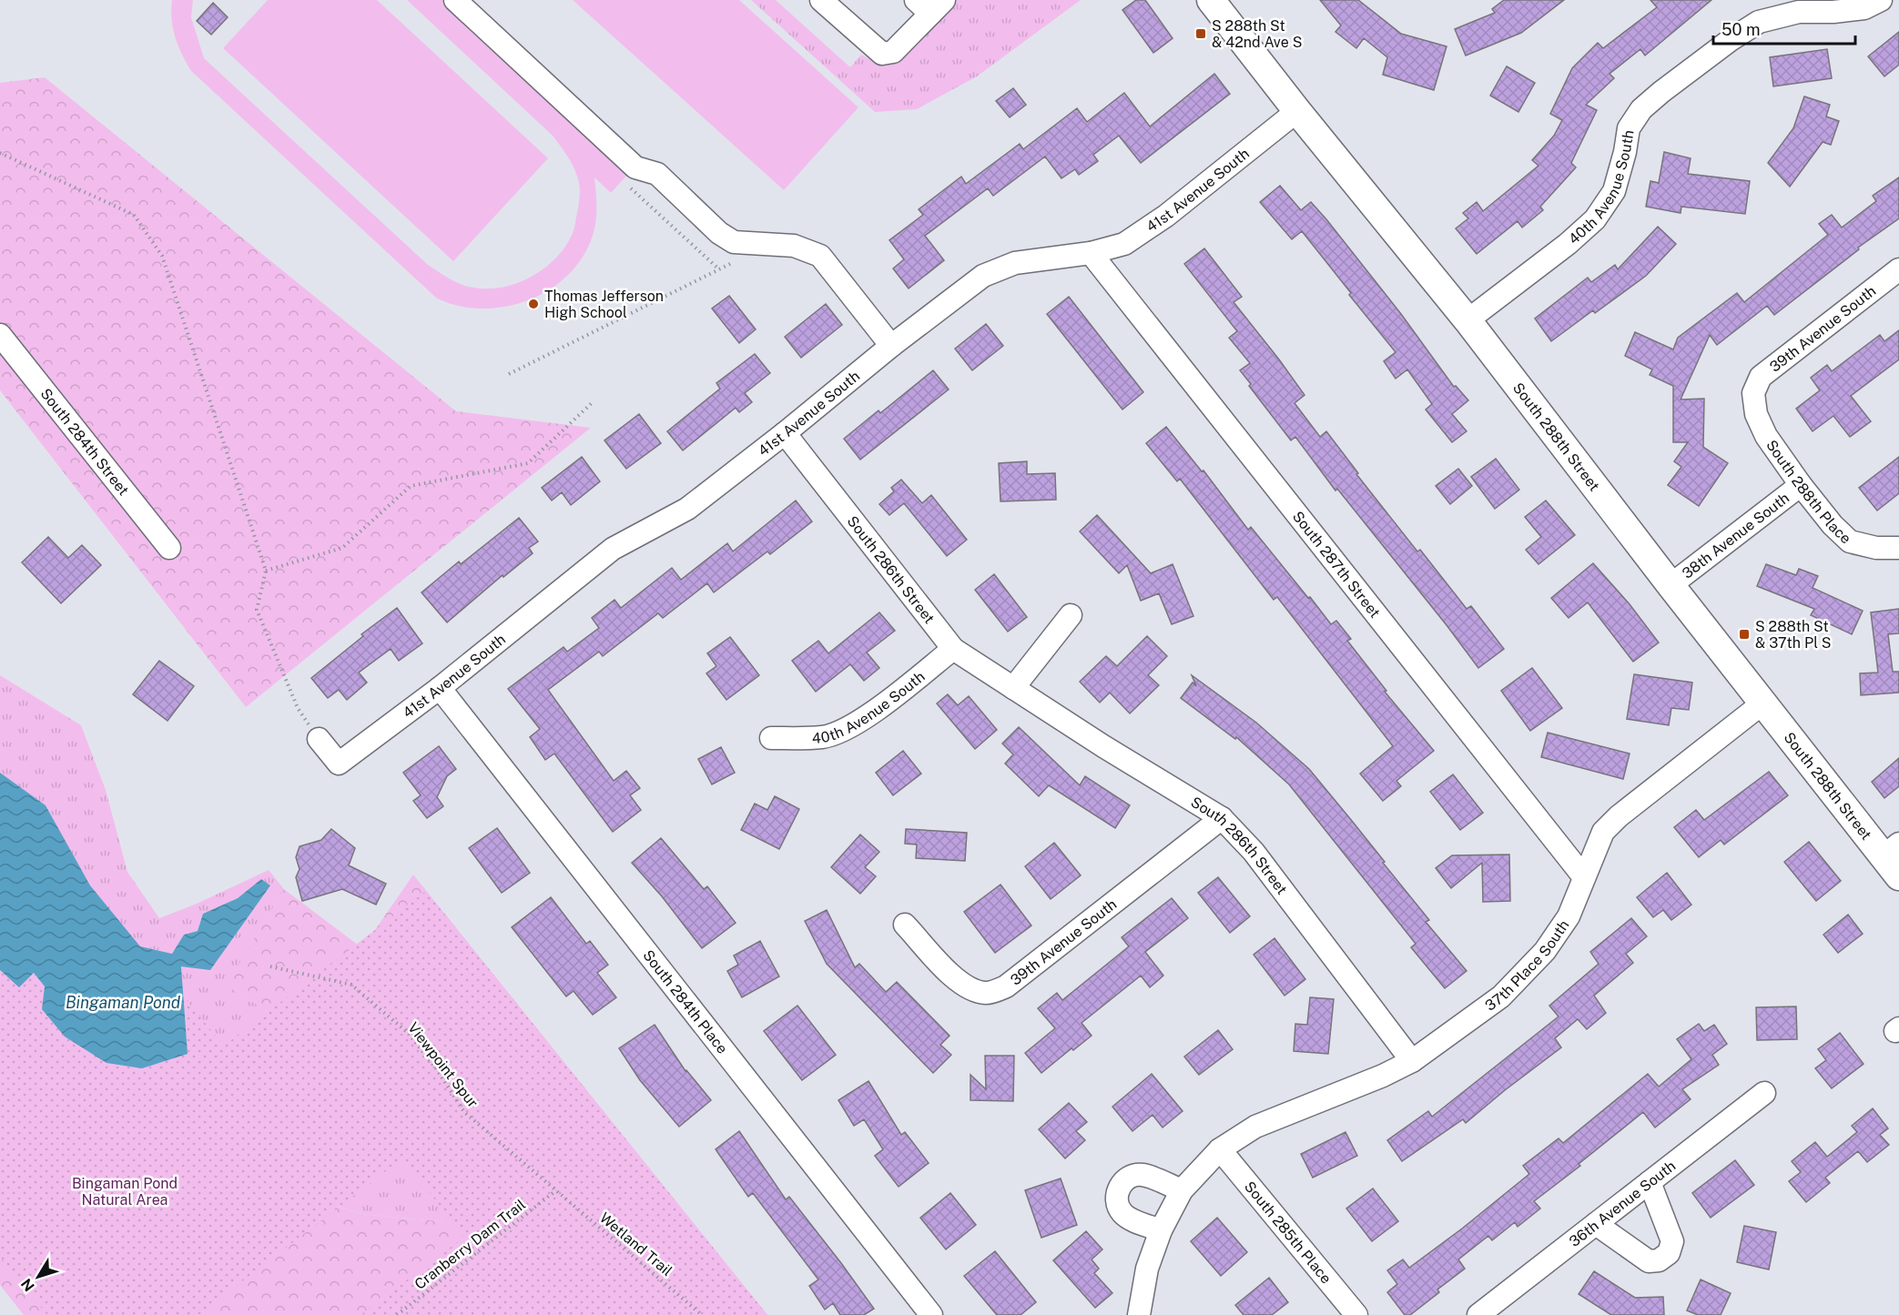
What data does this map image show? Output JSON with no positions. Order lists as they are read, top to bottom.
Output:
{
  "streets": {
    "main road": ["South 288th Street"],
    "street": [
      "40th Avenue South",
      "41st Avenue South",
      "39th Avenue South",
      "South 284th Street",
      "South 288th Place",
      "38th Avenue South",
      "South 287th Street",
      "South 286th Street",
      "37th Place South",
      "South 284th Place",
      "36th Avenue South",
      "South 285th Place"
    ],
    "path": ["Viewpoint Spur", "Cranberry Dam Trail", "Wetland Trail"]
  },
  "crossings": [
    ["40th Avenue South", "South 288th Street"],
    ["40th Avenue South", "South 286th Street"],
    ["41st Avenue South", "South 288th Street"],
    ["41st Avenue South", "South 287th Street"],
    ["41st Avenue South", "South 286th Street"],
    ["41st Avenue South", "South 284th Place"],
    ["39th Avenue South", "South 288th Place"],
    ["39th Avenue South", "South 286th Street"],
    ["South 288th Street", "38th Avenue South"],
    ["South 288th Street", "37th Place South"],
    ["South 288th Place", "38th Avenue South"],
    ["South 287th Street", "37th Place South"],
    ["South 286th Street", "37th Place South"],
    ["37th Place South", "South 285th Place"],
    ["Viewpoint Spur", "Cranberry Dam Trail"],
    ["Viewpoint Spur", "Wetland Trail"],
    ["Cranberry Dam Trail", "Wetland Trail"]
  ],
  "water": ["Bingaman Pond"],
  "parks": ["Bingaman Pond Natural Area"],
  "places": {
    "transit": ["S 288th St & 42nd Ave S", "S 288th St & 37th Pl S"],
    "other": ["Thomas Jefferson High School"]
  },
  "scale_bar": "50 m",
  "north": "bottom left"
}
